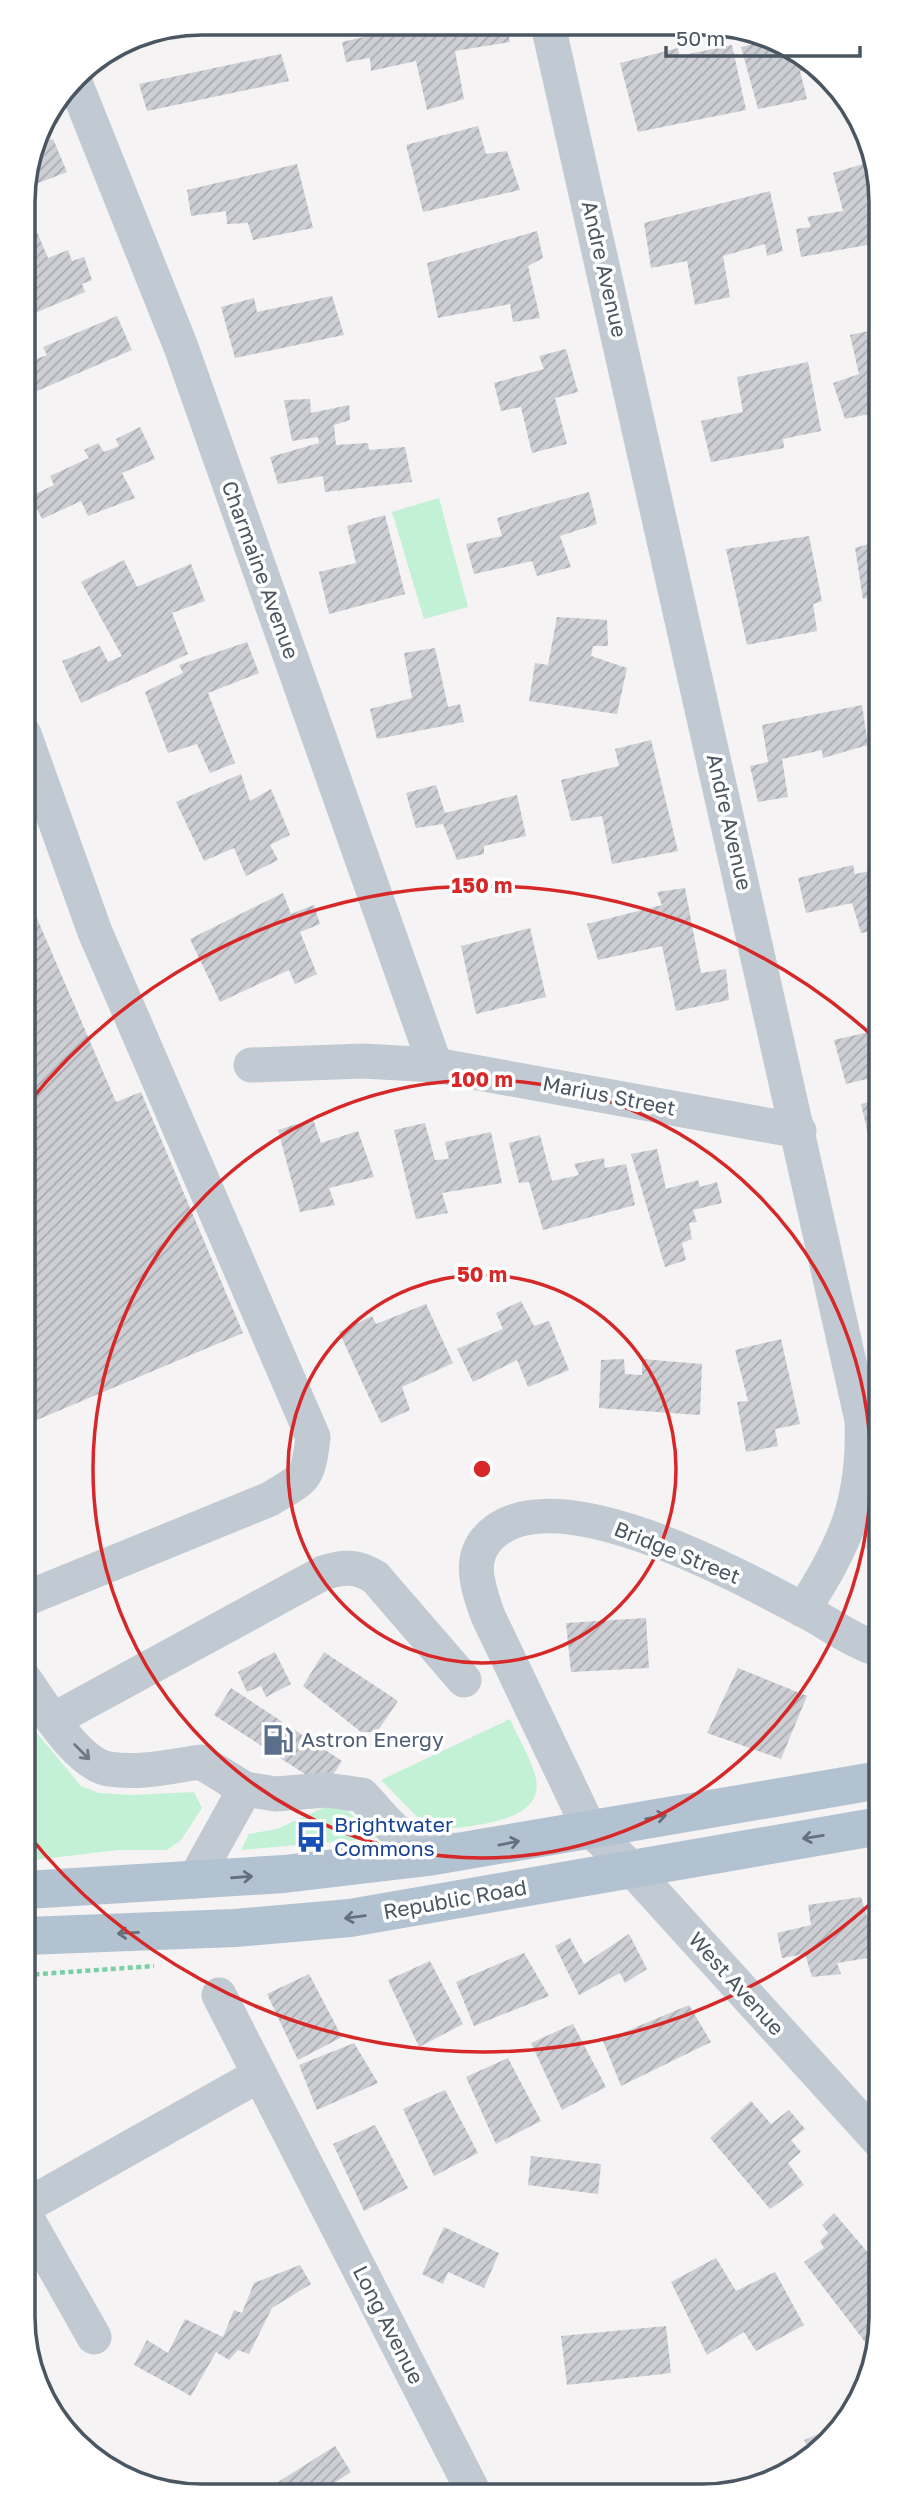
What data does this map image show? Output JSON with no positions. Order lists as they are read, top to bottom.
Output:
{
  "streets": {
    "main road": ["Republic Road"],
    "street": [
      "Andre Avenue",
      "Charmaine Avenue",
      "Marius Street",
      "Bridge Street",
      "West Avenue",
      "Long Avenue"
    ]
  },
  "crossings": [
    ["Andre Avenue", "Marius Street"],
    ["Andre Avenue", "Bridge Street"],
    ["Charmaine Avenue", "Marius Street"],
    ["Bridge Street", "West Avenue"],
    ["Republic Road", "West Avenue"]
  ],
  "places": {
    "fuel station": ["Astron Energy"],
    "bus stop": ["Brightwater Commons"]
  },
  "scale_bar": "50 m",
  "rings": ["150 m", "100 m", "50 m"]
}
